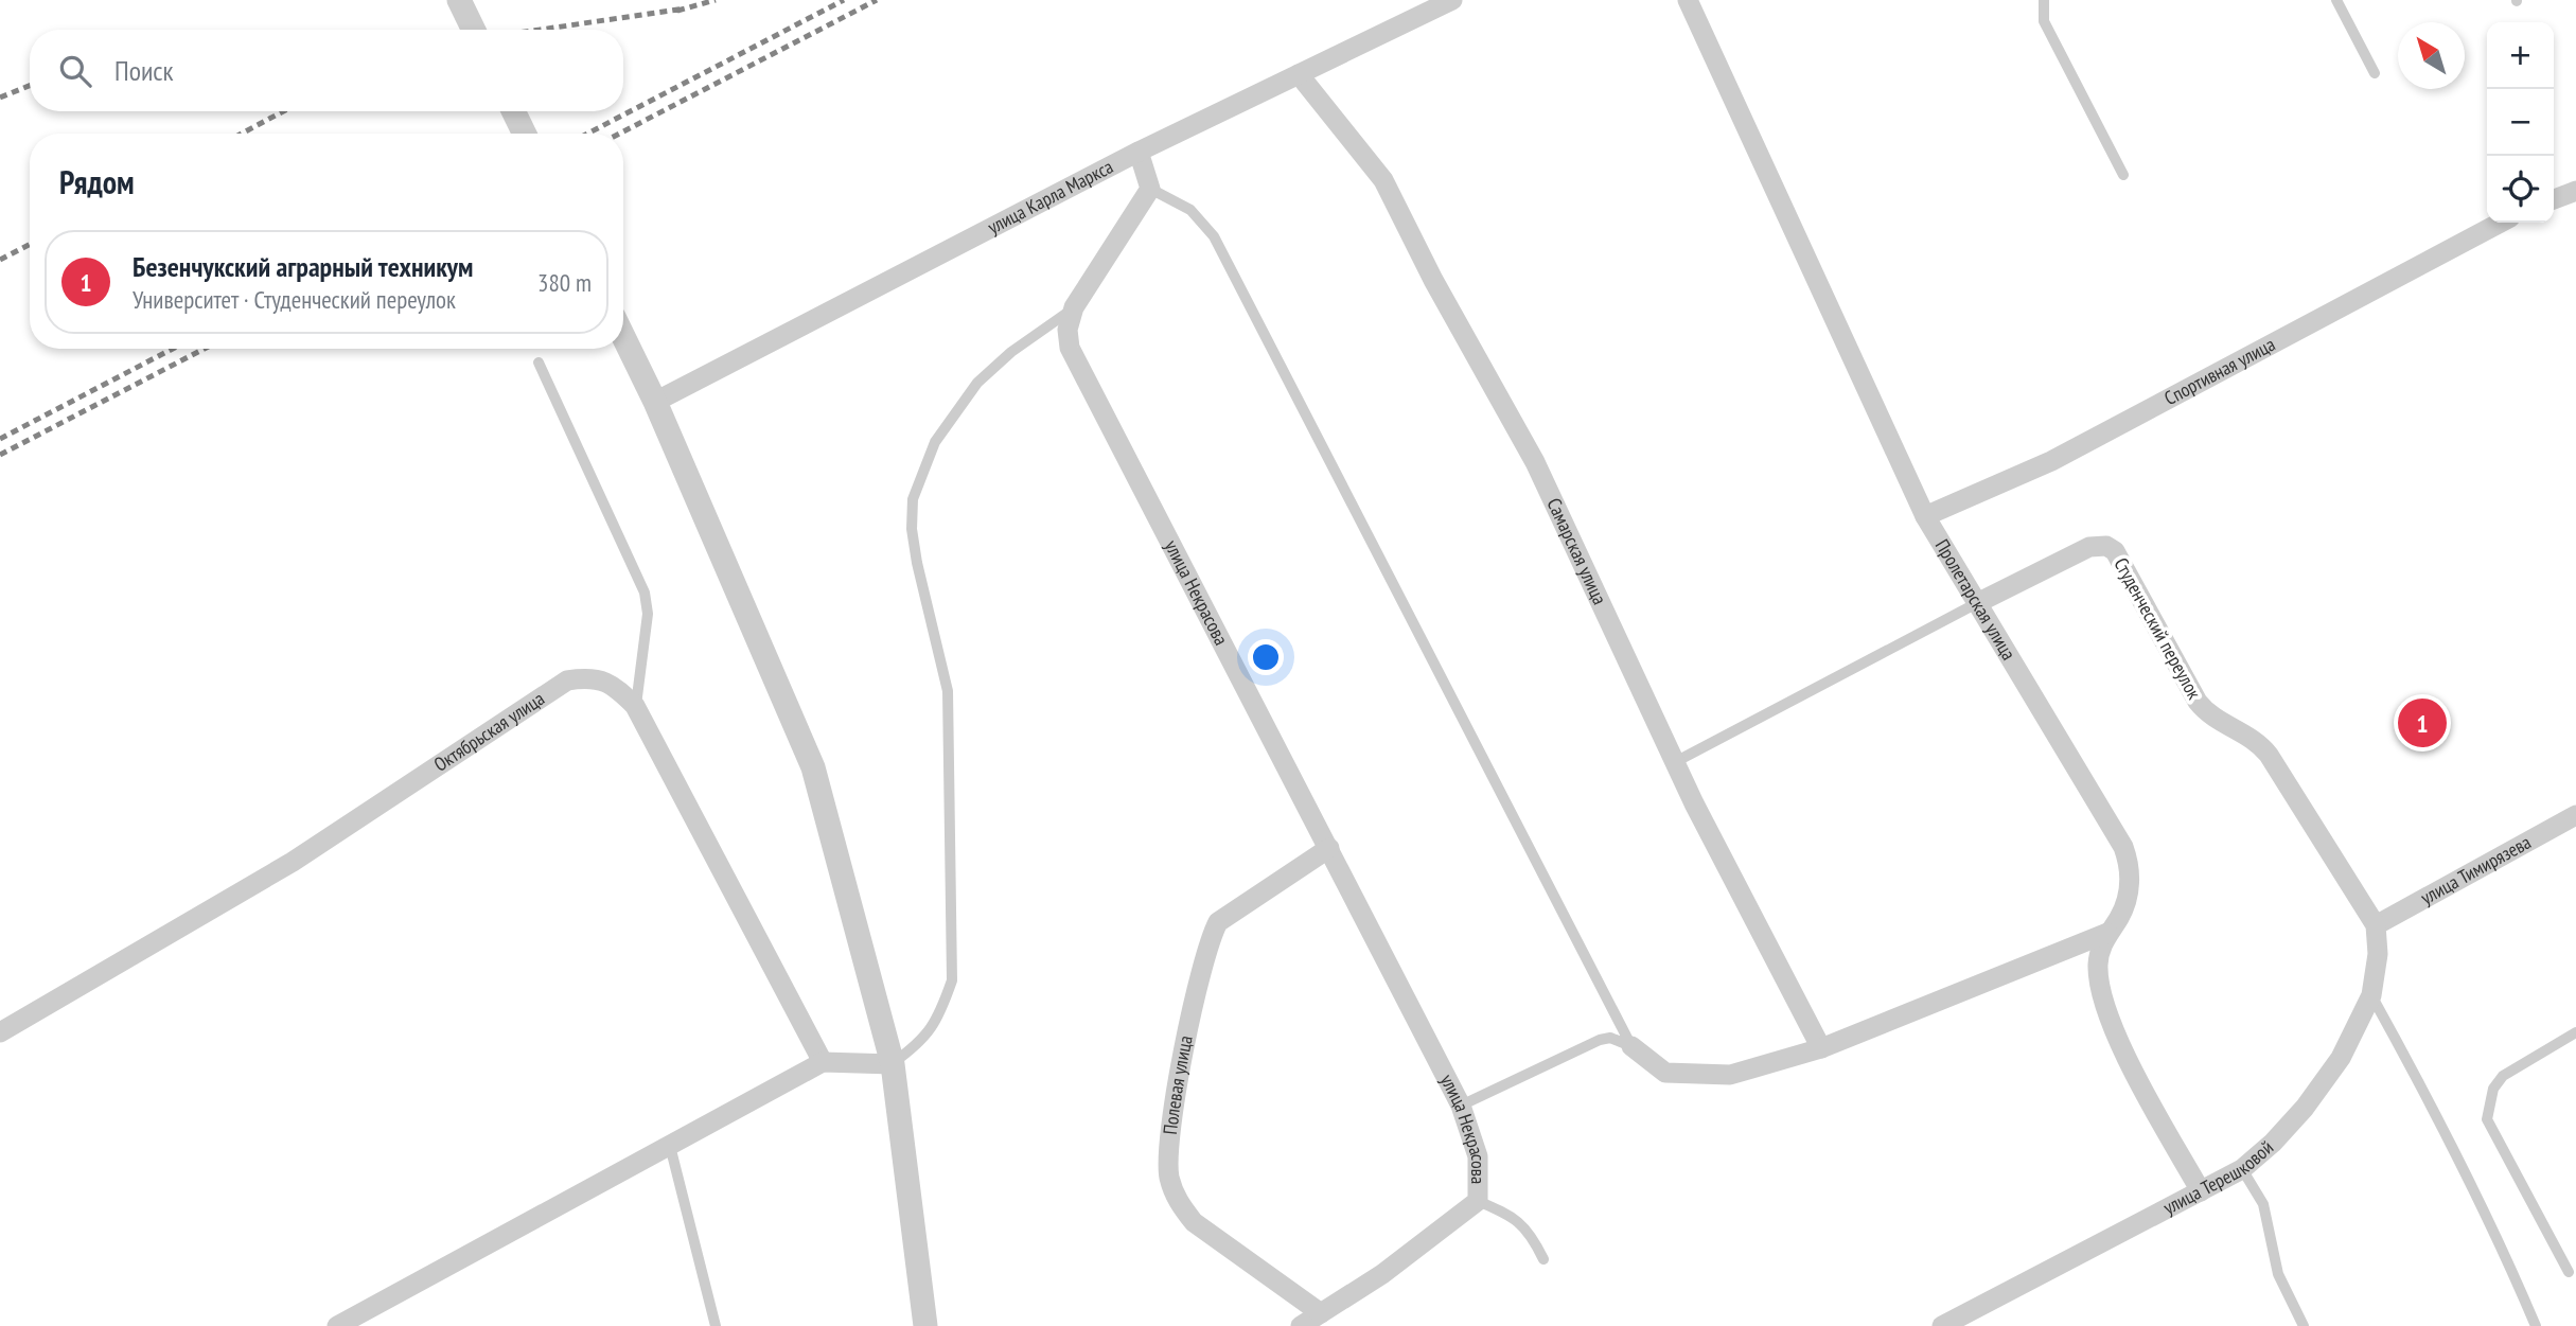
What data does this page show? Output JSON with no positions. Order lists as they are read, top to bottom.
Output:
{
  "streets": {
    "street": [
      "улица Карла Маркса",
      "Спортивная улица",
      "Самарская улица",
      "улица Некрасова",
      "Пролетарская улица",
      "Студенческий переулок",
      "Октябрьская улица",
      "улица Тимирязева",
      "Полевая улица",
      "улица Терешковой"
    ]
  },
  "crossings": [
    ["улица Карла Маркса", "Самарская улица"],
    ["Спортивная улица", "Пролетарская улица"],
    ["улица Некрасова", "Полевая улица"],
    ["Пролетарская улица", "Студенческий переулок"],
    ["Пролетарская улица", "улица Терешковой"],
    ["Студенческий переулок", "улица Тимирязева"],
    ["Студенческий переулок", "улица Терешковой"],
    ["улица Тимирязева", "улица Терешковой"]
  ],
  "north": "top left",
  "page": {
    "map_buttons": ["+", "−"],
    "search": "Поиск",
    "heading": "Рядом",
    "list": [
      {
        "mark": "1",
        "name": "Безенчукский аграрный техникум",
        "note": "Университет · Студенческий переулок",
        "value": "380 m"
      }
    ],
    "pins": "1"
  }
}
